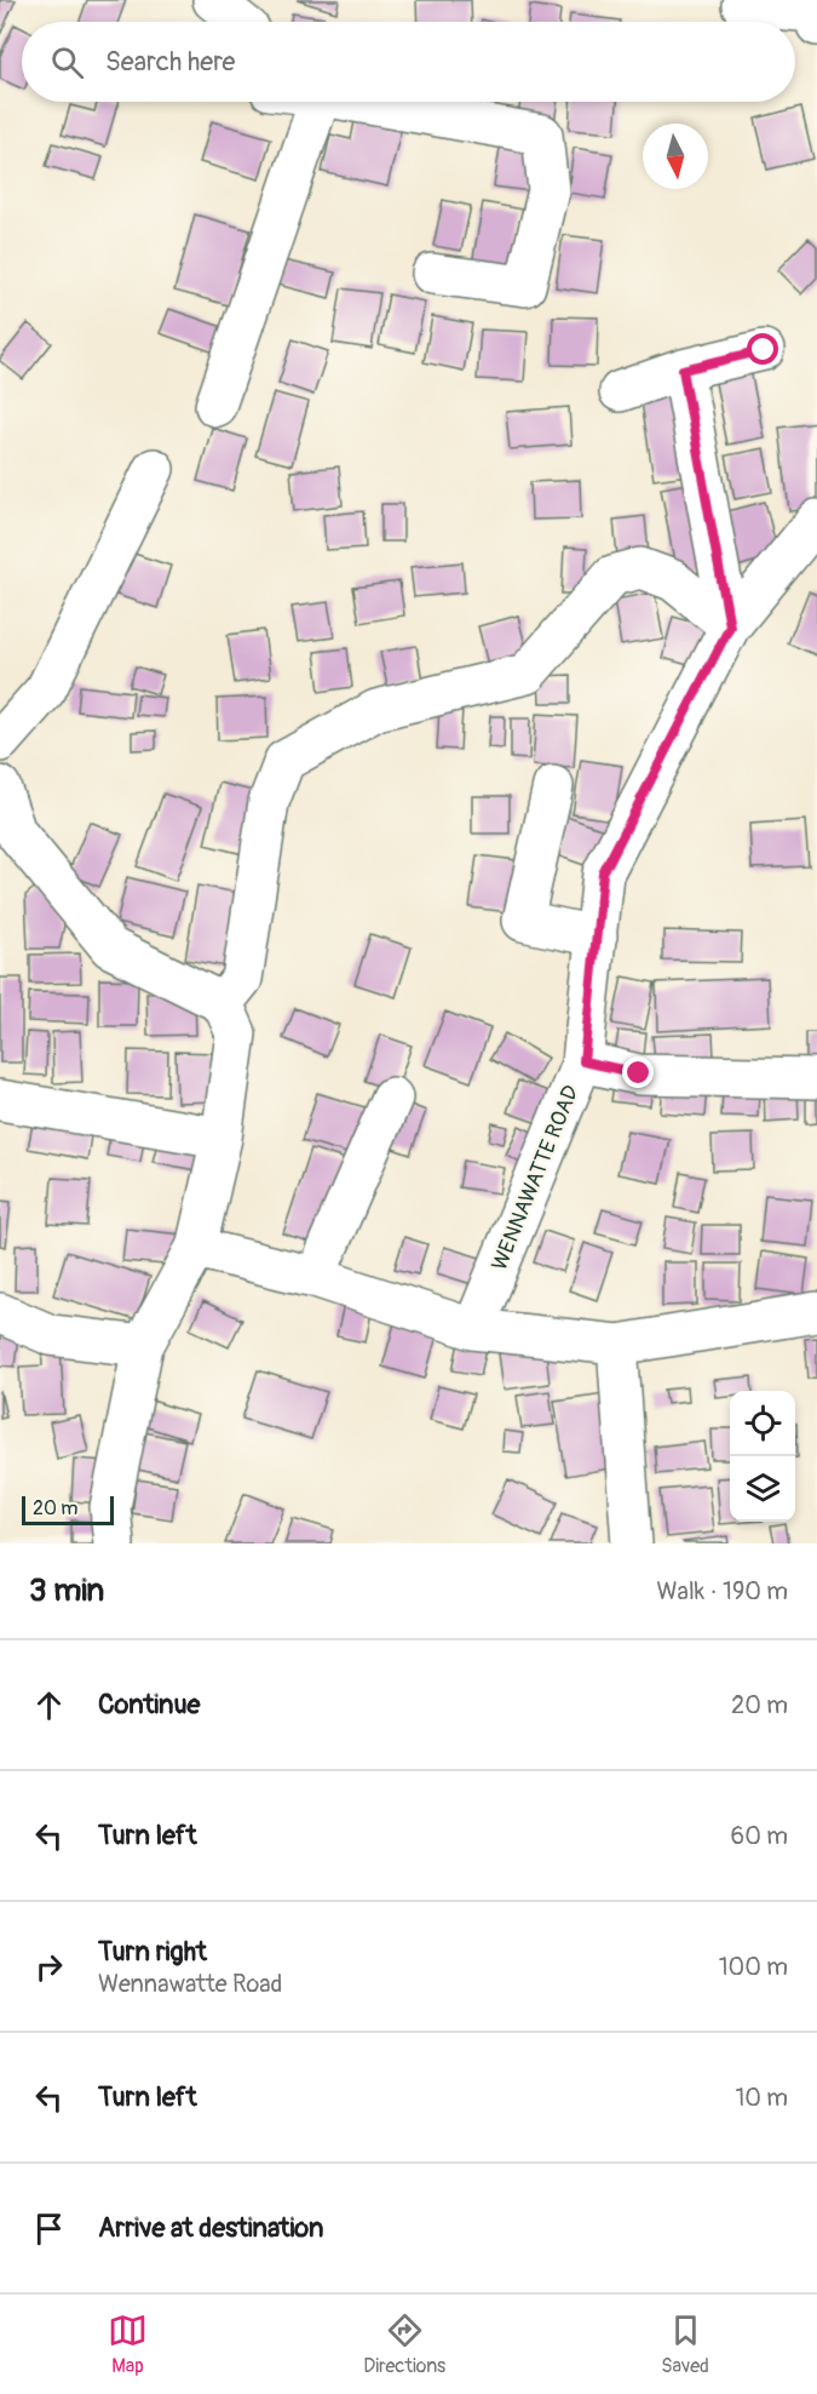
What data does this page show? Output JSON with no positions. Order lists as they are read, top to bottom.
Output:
{
  "streets": {
    "street": ["WENNAWATTE ROAD"]
  },
  "scale_bar": "20 m",
  "north": "bottom",
  "page": {
    "search": "Search here",
    "scale": "20 m",
    "heading": ["3 min", "Walk · 190 m"],
    "list": [
      ["Continue", "20 m"],
      ["Turn left", "60 m"],
      ["Turn right", "Wennawatte Road", "100 m"],
      ["Turn left", "10 m"],
      "Arrive at destination"
    ],
    "nav": ["Map", "Directions", "Saved"]
  }
}
